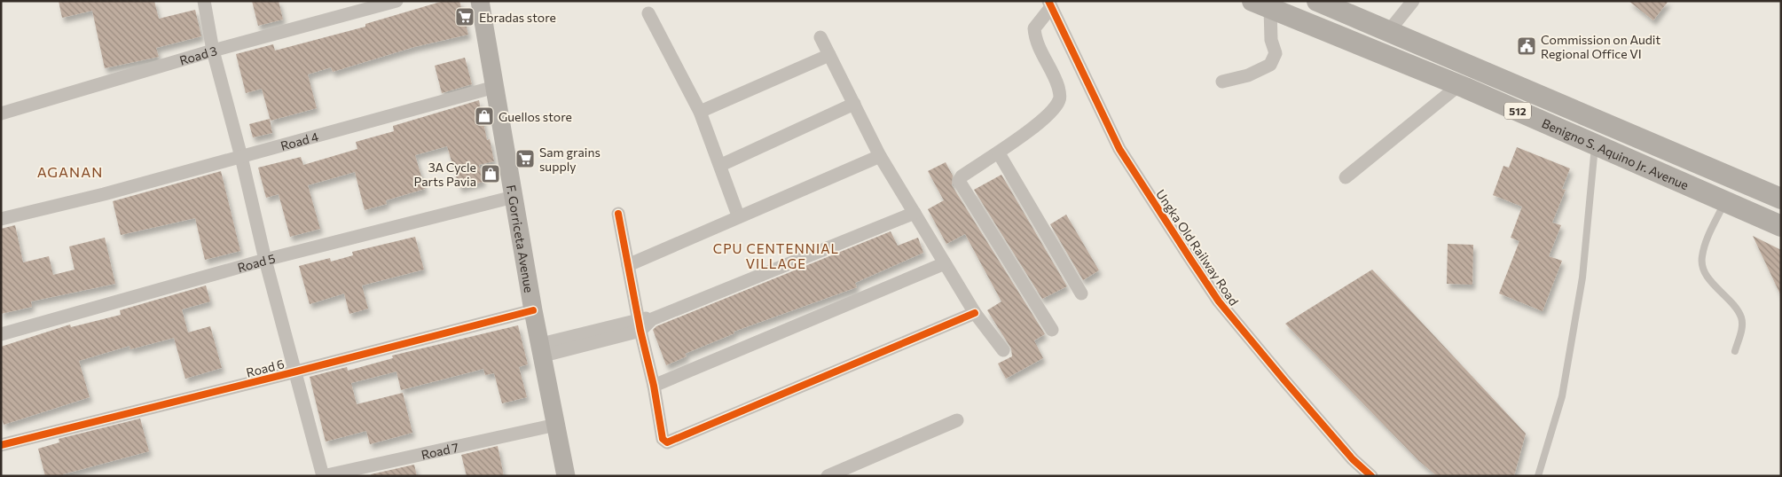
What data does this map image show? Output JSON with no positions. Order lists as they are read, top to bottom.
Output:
{
  "streets": {
    "main road": ["512", "Benigno S. Aquino Jr. Avenue", "F. Gorriceta Avenue"],
    "street": [
      "Road 3",
      "Road 4",
      "Ungka Old Railway Road",
      "Road 5",
      "Road 6",
      "Road 7"
    ]
  },
  "crossings": [
    ["Road 4", "F. Gorriceta Avenue"],
    ["F. Gorriceta Avenue", "Road 5"],
    ["F. Gorriceta Avenue", "Road 6"],
    ["F. Gorriceta Avenue", "Road 7"]
  ],
  "districts": ["AGANAN", "CPU CENTENNIAL VILLAGE"],
  "places": {
    "supermarket": ["Ebradas store", "Sam grains supply"],
    "public building": ["Commission on Audit Regional Office VI"],
    "shop": ["Guellos store", "3A Cycle Parts Pavia"]
  }
}
